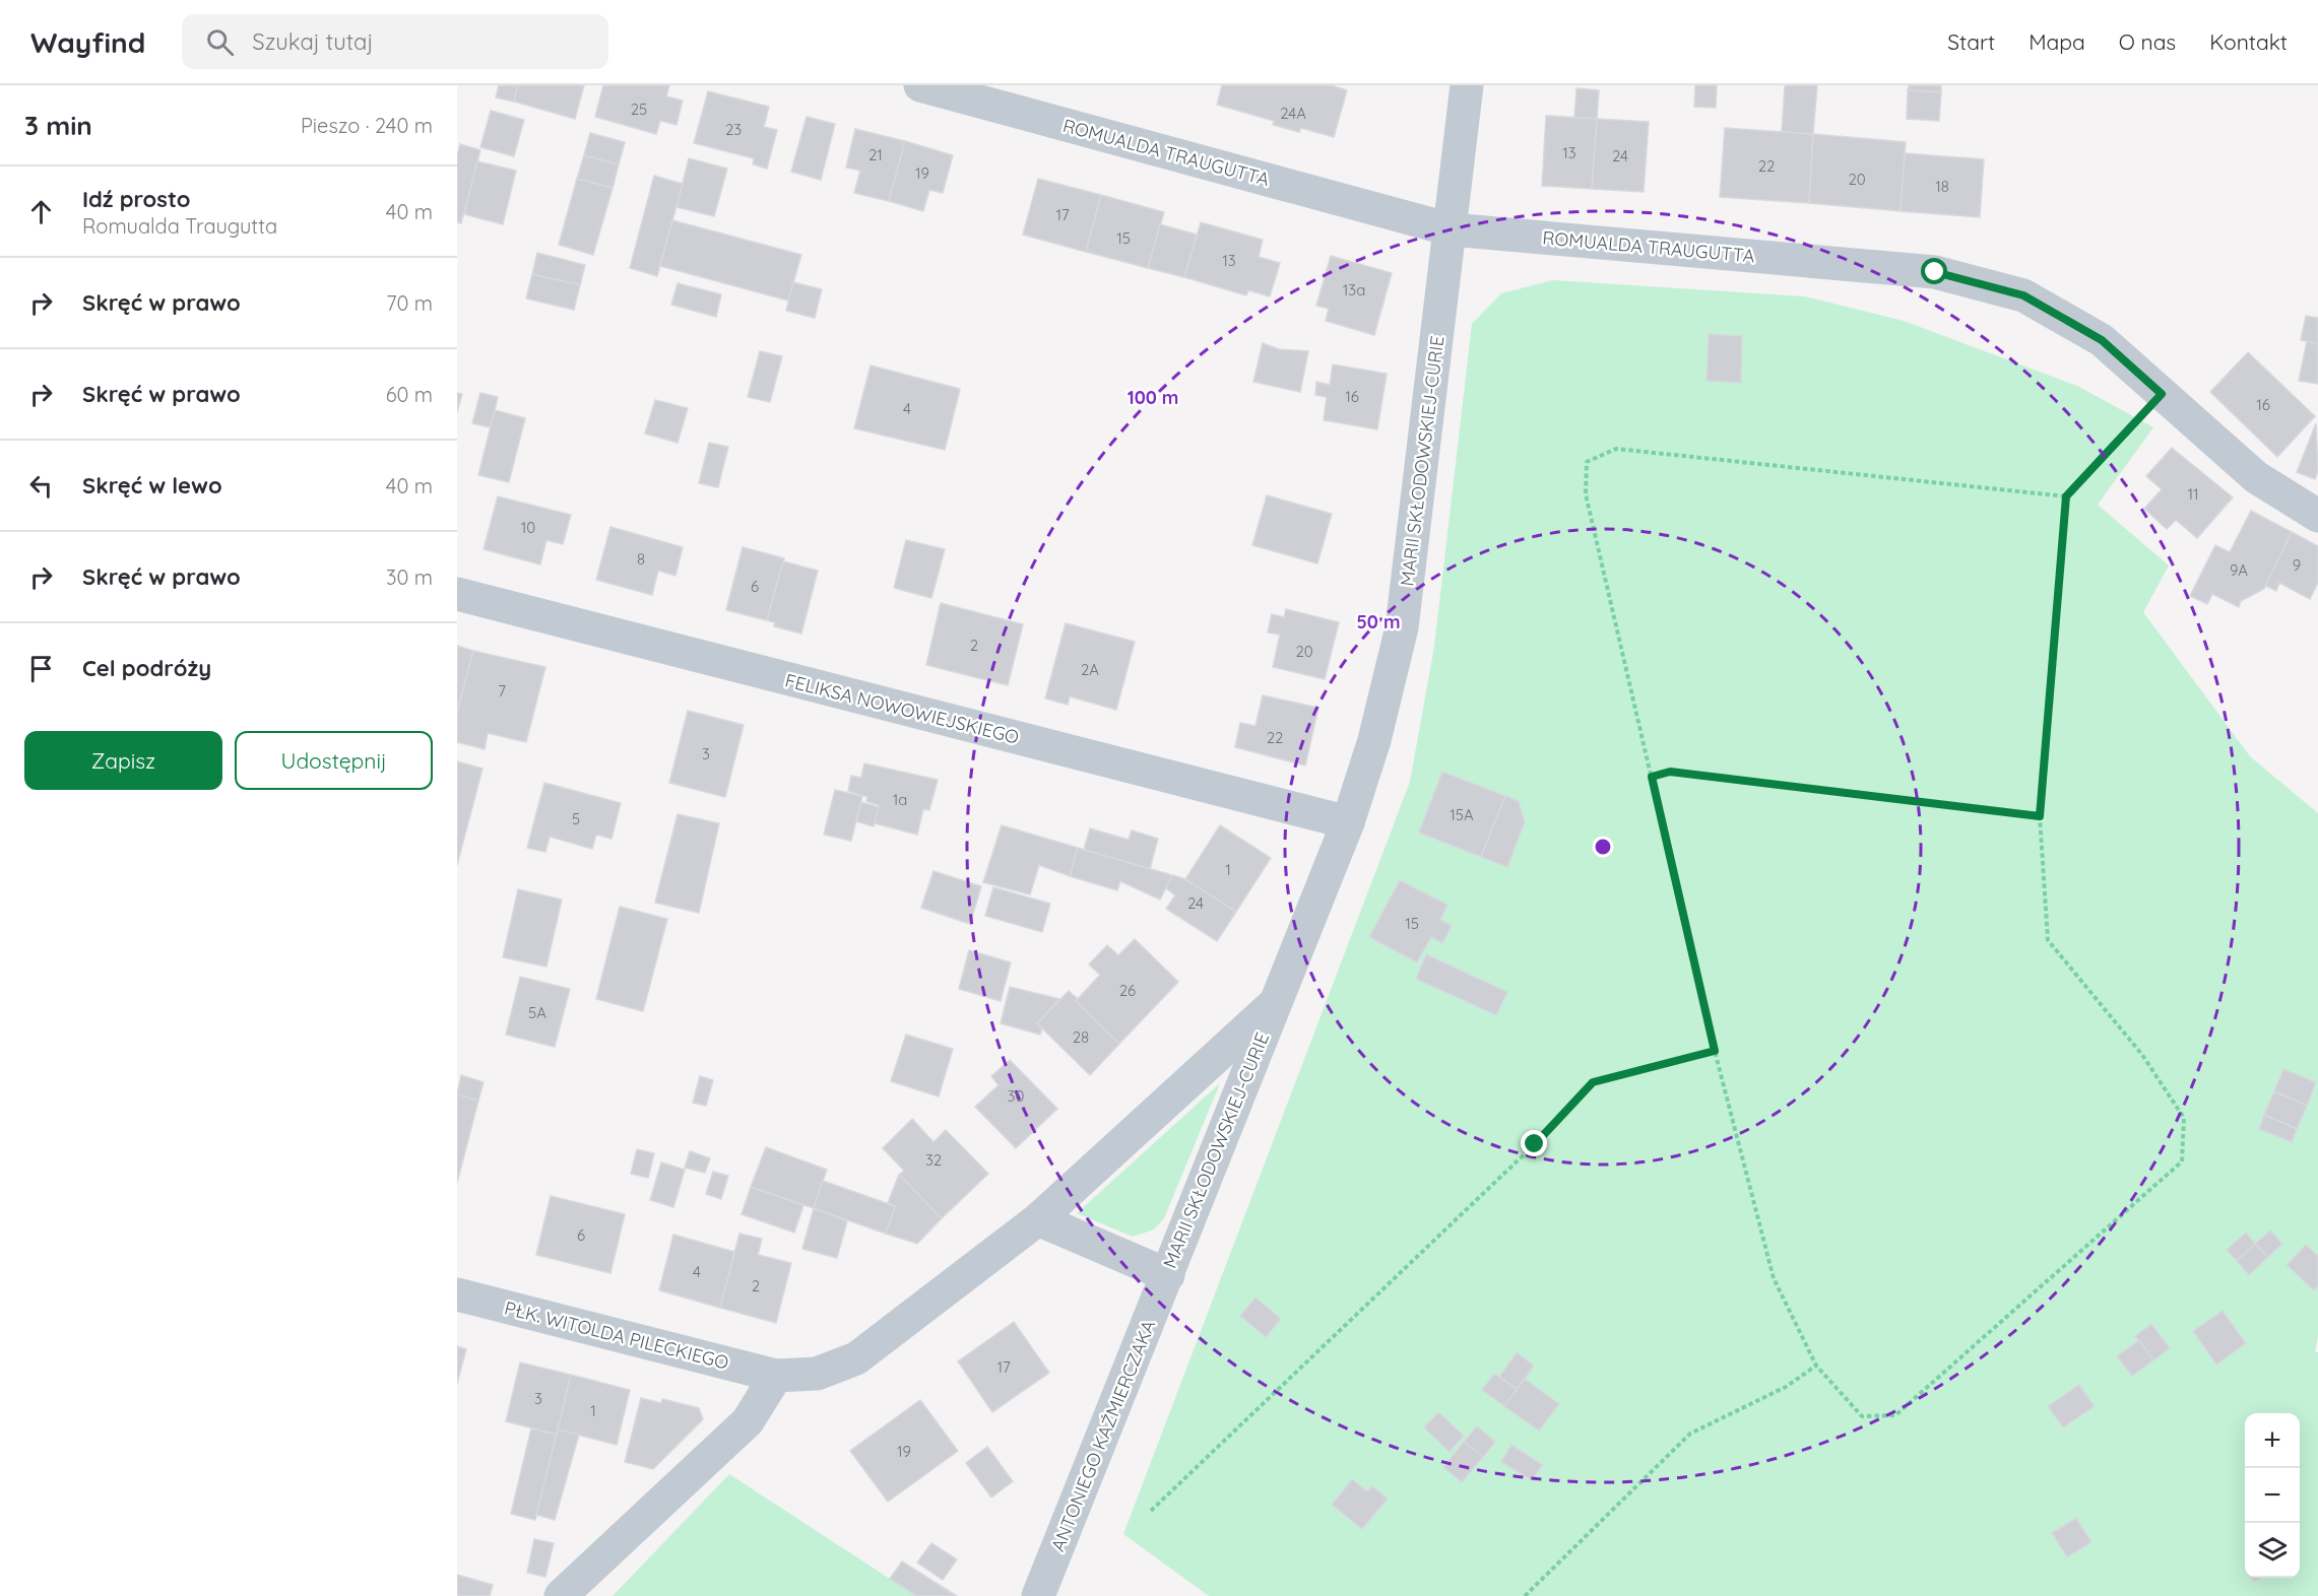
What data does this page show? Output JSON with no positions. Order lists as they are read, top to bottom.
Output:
{
  "streets": {
    "street": [
      "ROMUALDA TRAUGUTTA",
      "MARII SKŁODOWSKIEJ-CURIE",
      "FELIKSA NOWOWIEJSKIEGO",
      "PŁK. WITOLDA PILECKIEGO",
      "ANTONIEGO KAŹMIERCZAKA"
    ]
  },
  "crossings": [
    ["ROMUALDA TRAUGUTTA", "MARII SKŁODOWSKIEJ-CURIE"],
    ["MARII SKŁODOWSKIEJ-CURIE", "FELIKSA NOWOWIEJSKIEGO"],
    ["MARII SKŁODOWSKIEJ-CURIE", "PŁK. WITOLDA PILECKIEGO"],
    ["MARII SKŁODOWSKIEJ-CURIE", "ANTONIEGO KAŹMIERCZAKA"]
  ],
  "house_numbers": [
    "25",
    "24A",
    "23",
    "13",
    "21",
    "24",
    "22",
    "19",
    "20",
    "18",
    "17",
    "15",
    "13",
    "13a",
    "16",
    "16",
    "4",
    "11",
    "10",
    "8",
    "9",
    "9A",
    "6",
    "2",
    "20",
    "2A",
    "7",
    "22",
    "3",
    "1a",
    "15A",
    "5",
    "1",
    "24",
    "15",
    "26",
    "5A",
    "28",
    "30",
    "32",
    "6",
    "4",
    "2",
    "17",
    "3",
    "1",
    "19"
  ],
  "page": {
    "header": "Wayfind",
    "search": "Szukaj tutaj",
    "nav": [
      "Start",
      "Mapa",
      "O nas",
      "Kontakt"
    ],
    "heading": ["3 min", "Pieszo · 240 m"],
    "list": [
      ["Idź prosto", "Romualda Traugutta", "40 m"],
      ["Skręć w prawo", "70 m"],
      ["Skręć w prawo", "60 m"],
      ["Skręć w lewo", "40 m"],
      ["Skręć w prawo", "30 m"],
      "Cel podróży"
    ],
    "buttons": ["Zapisz", "Udostępnij"],
    "map_buttons": ["+", "−"]
  },
  "rings": ["100 m", "50 m"]
}
